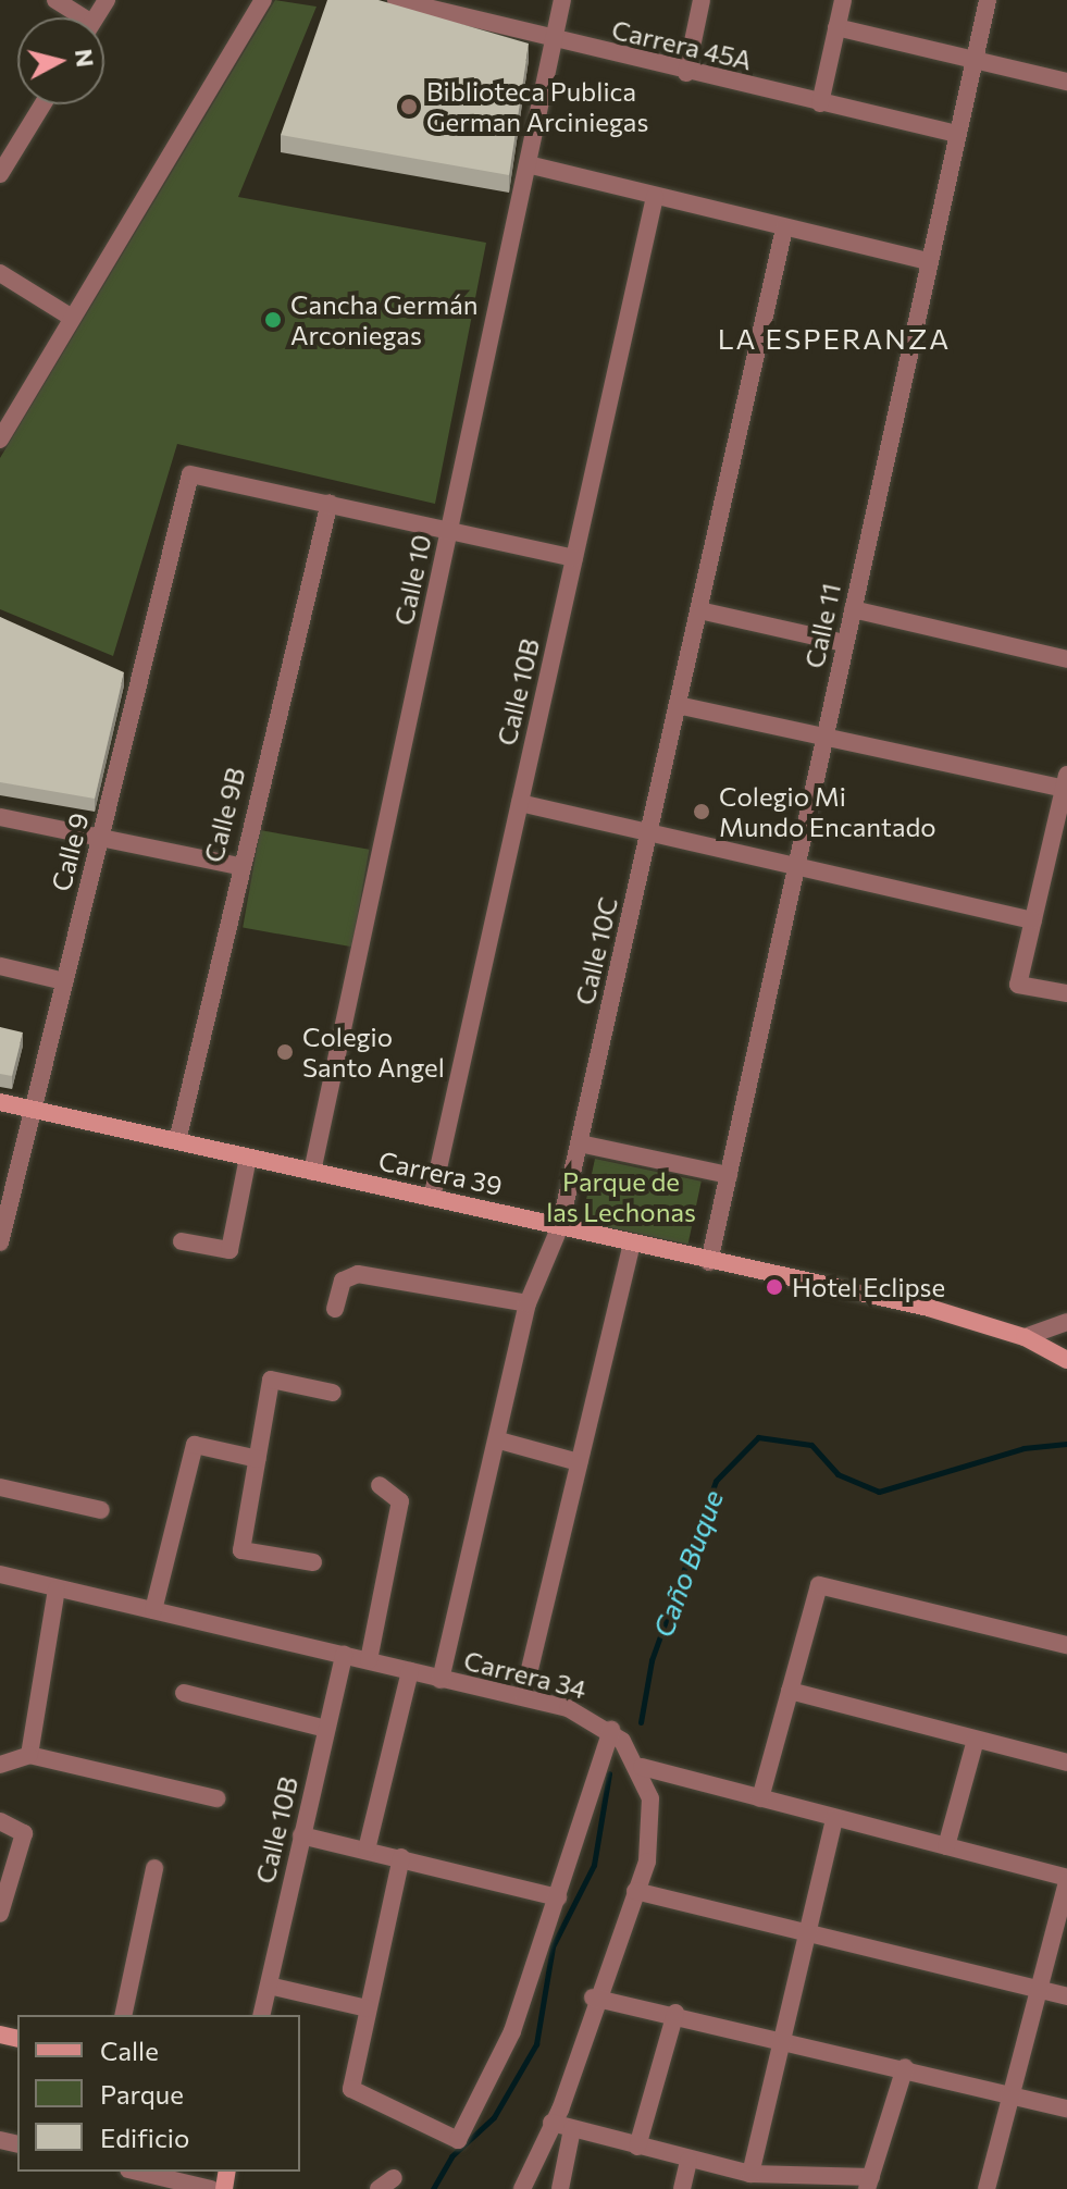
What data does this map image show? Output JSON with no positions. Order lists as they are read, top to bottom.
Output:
{
  "streets": {
    "street": [
      "Carrera 45A",
      "Calle 10",
      "Calle 11",
      "Calle 10B",
      "Calle 9B",
      "Calle 9",
      "Calle 10C",
      "Carrera 39",
      "Carrera 34"
    ]
  },
  "crossings": [
    ["Carrera 45A", "Calle 10"],
    ["Carrera 45A", "Calle 11"],
    ["Calle 10", "Carrera 39"],
    ["Calle 11", "Carrera 39"],
    ["Calle 10B", "Carrera 39"],
    ["Calle 10B", "Carrera 34"],
    ["Calle 9B", "Calle 9"],
    ["Calle 9B", "Carrera 39"],
    ["Calle 9", "Carrera 39"],
    ["Calle 10C", "Carrera 39"],
    ["Calle 10C", "Carrera 34"]
  ],
  "districts": ["LA ESPERANZA"],
  "water": ["Caño Buque"],
  "parks": ["Parque de las Lechonas"],
  "places": [
    "Biblioteca Publica German Arciniegas",
    "Cancha Germán Arconiegas",
    "Colegio Mi Mundo Encantado",
    "Colegio Santo Angel",
    "Hotel Eclipse"
  ],
  "legend": ["Calle", "Parque", "Edificio"],
  "north": "right"
}
